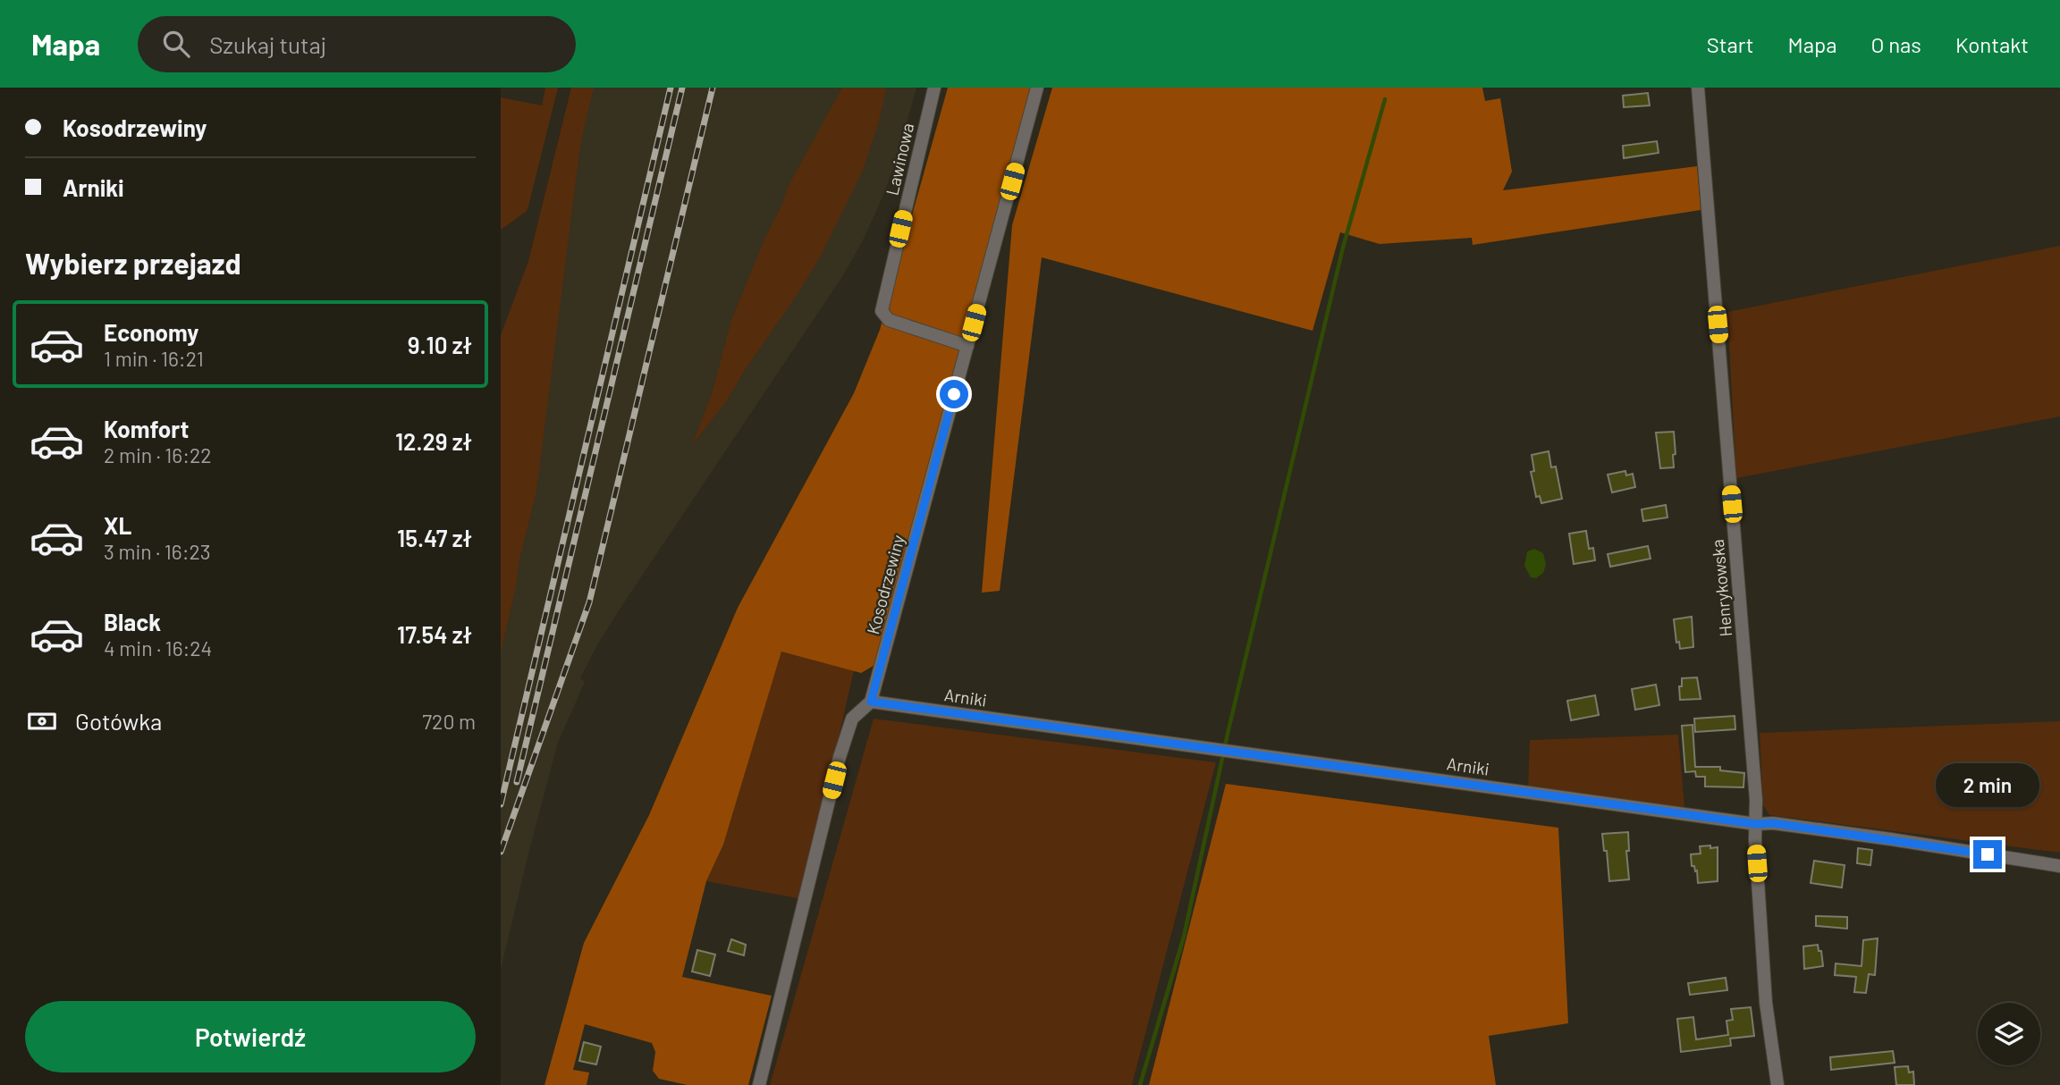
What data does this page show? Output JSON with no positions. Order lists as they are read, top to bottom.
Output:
{
  "streets": {
    "street": [
      "Lawinowa",
      "Kosodrzewiny",
      "Henrykowska",
      "Arniki"
    ]
  },
  "crossings": [
    ["Lawinowa", "Kosodrzewiny"],
    ["Kosodrzewiny", "Arniki"],
    ["Henrykowska", "Arniki"]
  ],
  "page": {
    "header": "Mapa",
    "search": "Szukaj tutaj",
    "nav": [
      "Start",
      "Mapa",
      "O nas",
      "Kontakt"
    ],
    "banner": ["Kosodrzewiny", "Arniki"],
    "heading": "Wybierz przejazd",
    "list": [
      {
        "name": "Economy",
        "note": "1 min · 16:21",
        "value": "9.10 zł"
      },
      {
        "name": "Komfort",
        "note": "2 min · 16:22",
        "value": "12.29 zł"
      },
      {
        "name": "XL",
        "note": "3 min · 16:23",
        "value": "15.47 zł"
      },
      {
        "name": "Black",
        "note": "4 min · 16:24",
        "value": "17.54 zł"
      }
    ],
    "pay": ["Gotówka", "720 m"],
    "bubble": "2 min",
    "buttons": "Potwierdź"
  }
}
